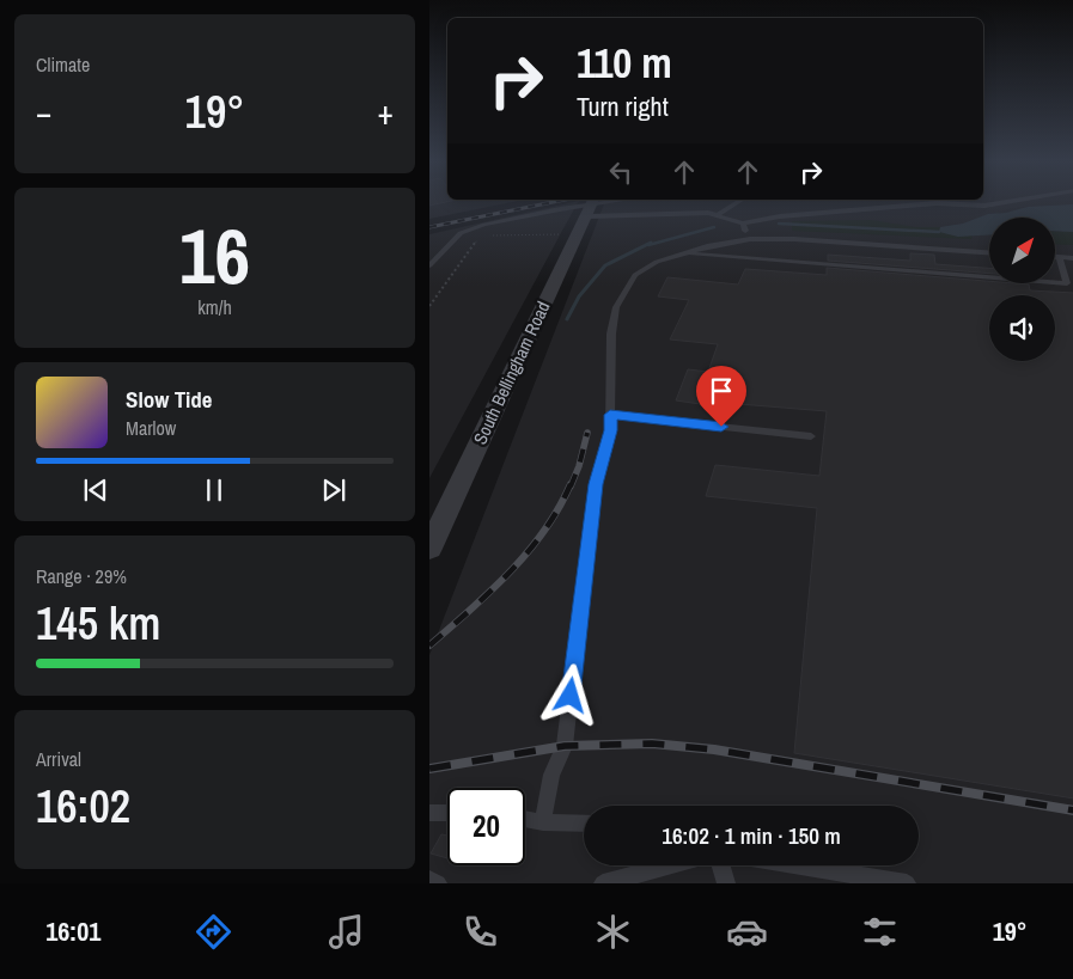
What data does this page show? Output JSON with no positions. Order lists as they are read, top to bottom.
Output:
{
  "streets": {
    "street": ["South Bellingham Road"]
  },
  "north": "top right",
  "page": {
    "tile": [
      "Climate",
      ["16", "km/h"],
      ["Range · 29%", "145 km"],
      ["Arrival", "16:02"]
    ],
    "turn": ["110 m", "Turn right"],
    "heat": ["−", "19°", "+"],
    "song": ["Slow Tide", "Marlow"],
    "limit": "20",
    "trip": "16:02 · 1 min · 150 m",
    "tabs": ["16:01", "19°"]
  }
}
